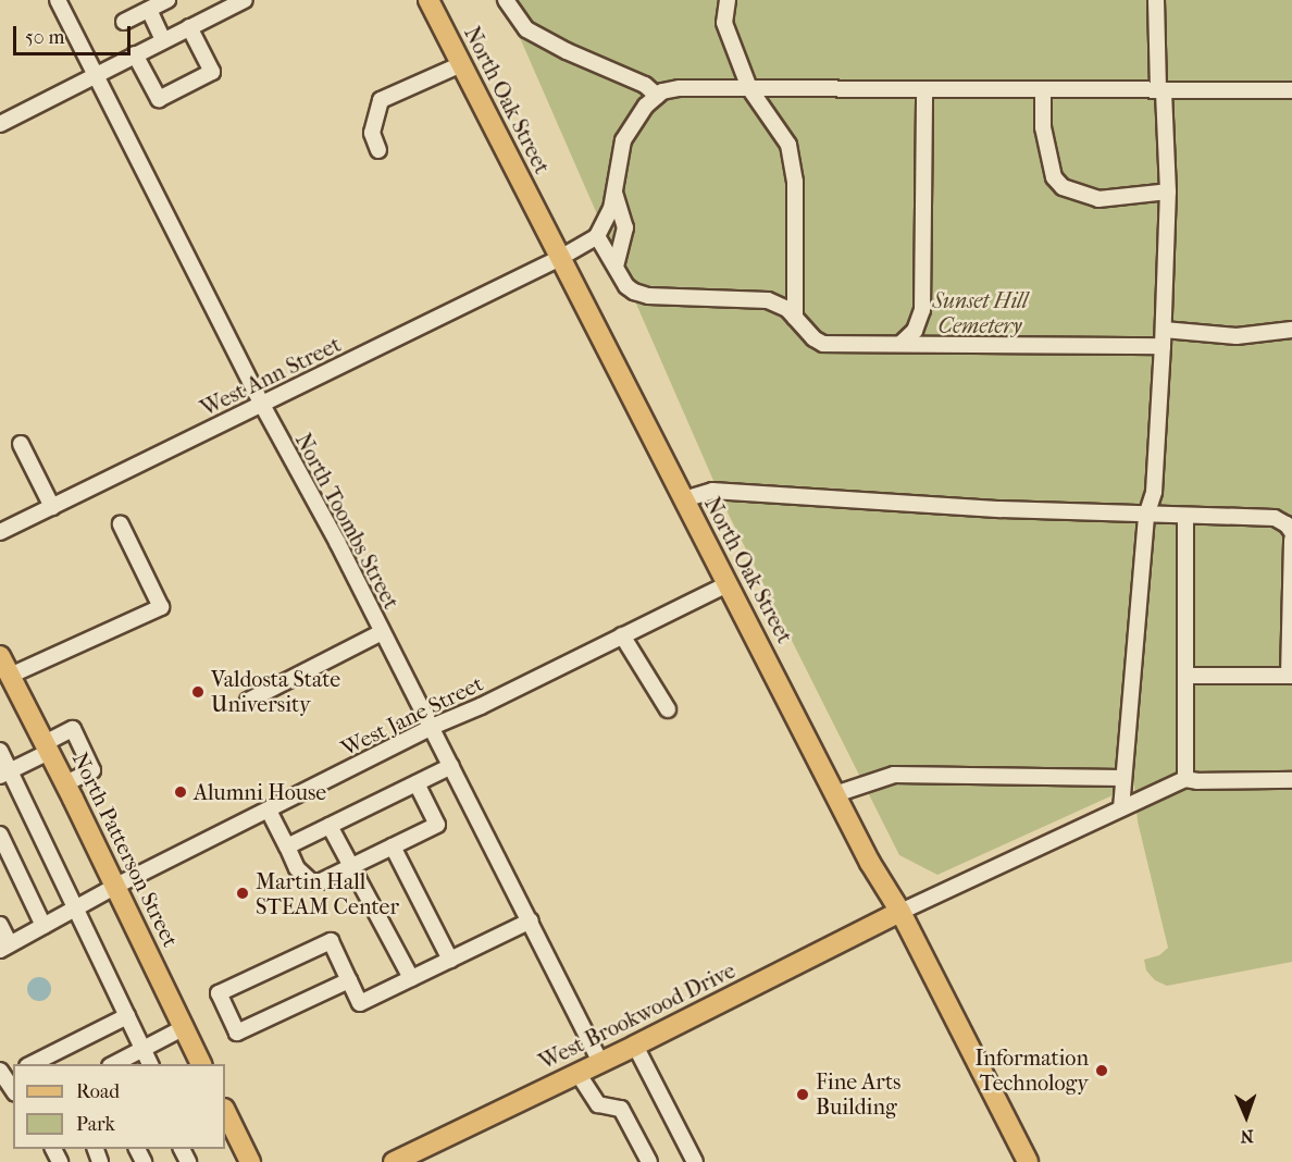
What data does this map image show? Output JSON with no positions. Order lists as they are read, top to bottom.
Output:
{
  "streets": {
    "main road": ["North Oak Street", "North Patterson Street", "West Brookwood Drive"],
    "street": ["West Ann Street", "North Toombs Street", "West Jane Street"]
  },
  "crossings": [
    ["North Oak Street", "West Ann Street"],
    ["North Oak Street", "West Jane Street"],
    ["North Oak Street", "West Brookwood Drive"],
    ["West Ann Street", "North Toombs Street"],
    ["North Toombs Street", "West Jane Street"],
    ["North Toombs Street", "West Brookwood Drive"],
    ["West Jane Street", "North Patterson Street"]
  ],
  "parks": ["Sunset Hill Cemetery"],
  "places": [
    "Valdosta State University",
    "Alumni House",
    "Martin Hall STEAM Center",
    "Information Technology",
    "Fine Arts Building"
  ],
  "legend": ["Road", "Park"],
  "scale_bar": "50 m",
  "north": "bottom"
}
